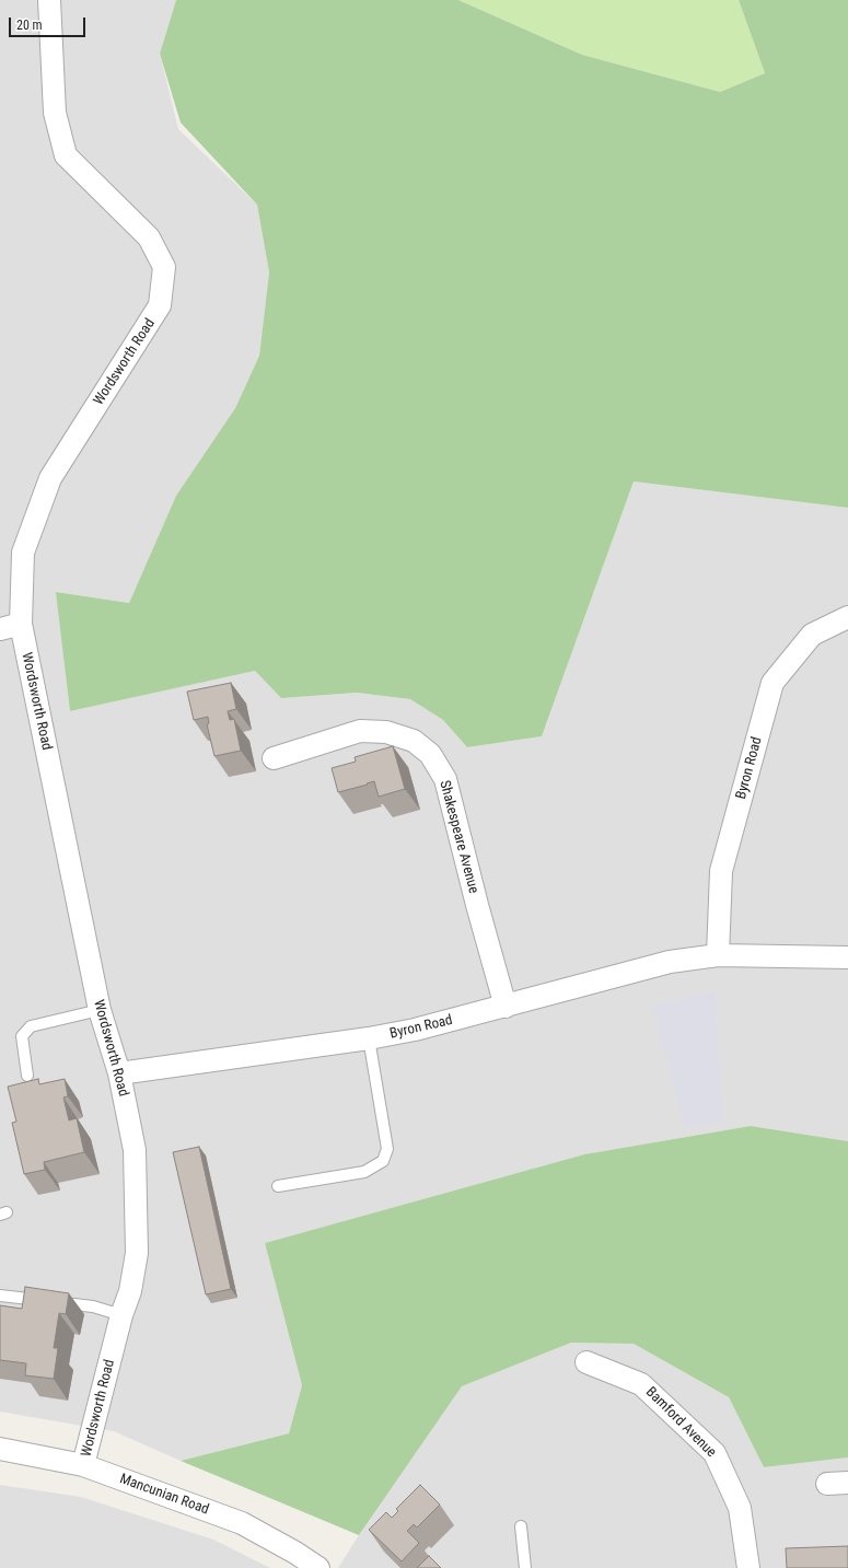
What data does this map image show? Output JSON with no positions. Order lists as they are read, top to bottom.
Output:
{
  "streets": {
    "street": [
      "Wordsworth Road",
      "Byron Road",
      "Shakespeare Avenue",
      "Bamford Avenue",
      "Mancunian Road"
    ]
  },
  "crossings": [
    ["Wordsworth Road", "Byron Road"],
    ["Wordsworth Road", "Mancunian Road"],
    ["Byron Road", "Shakespeare Avenue"]
  ],
  "scale_bar": "20 m"
}
